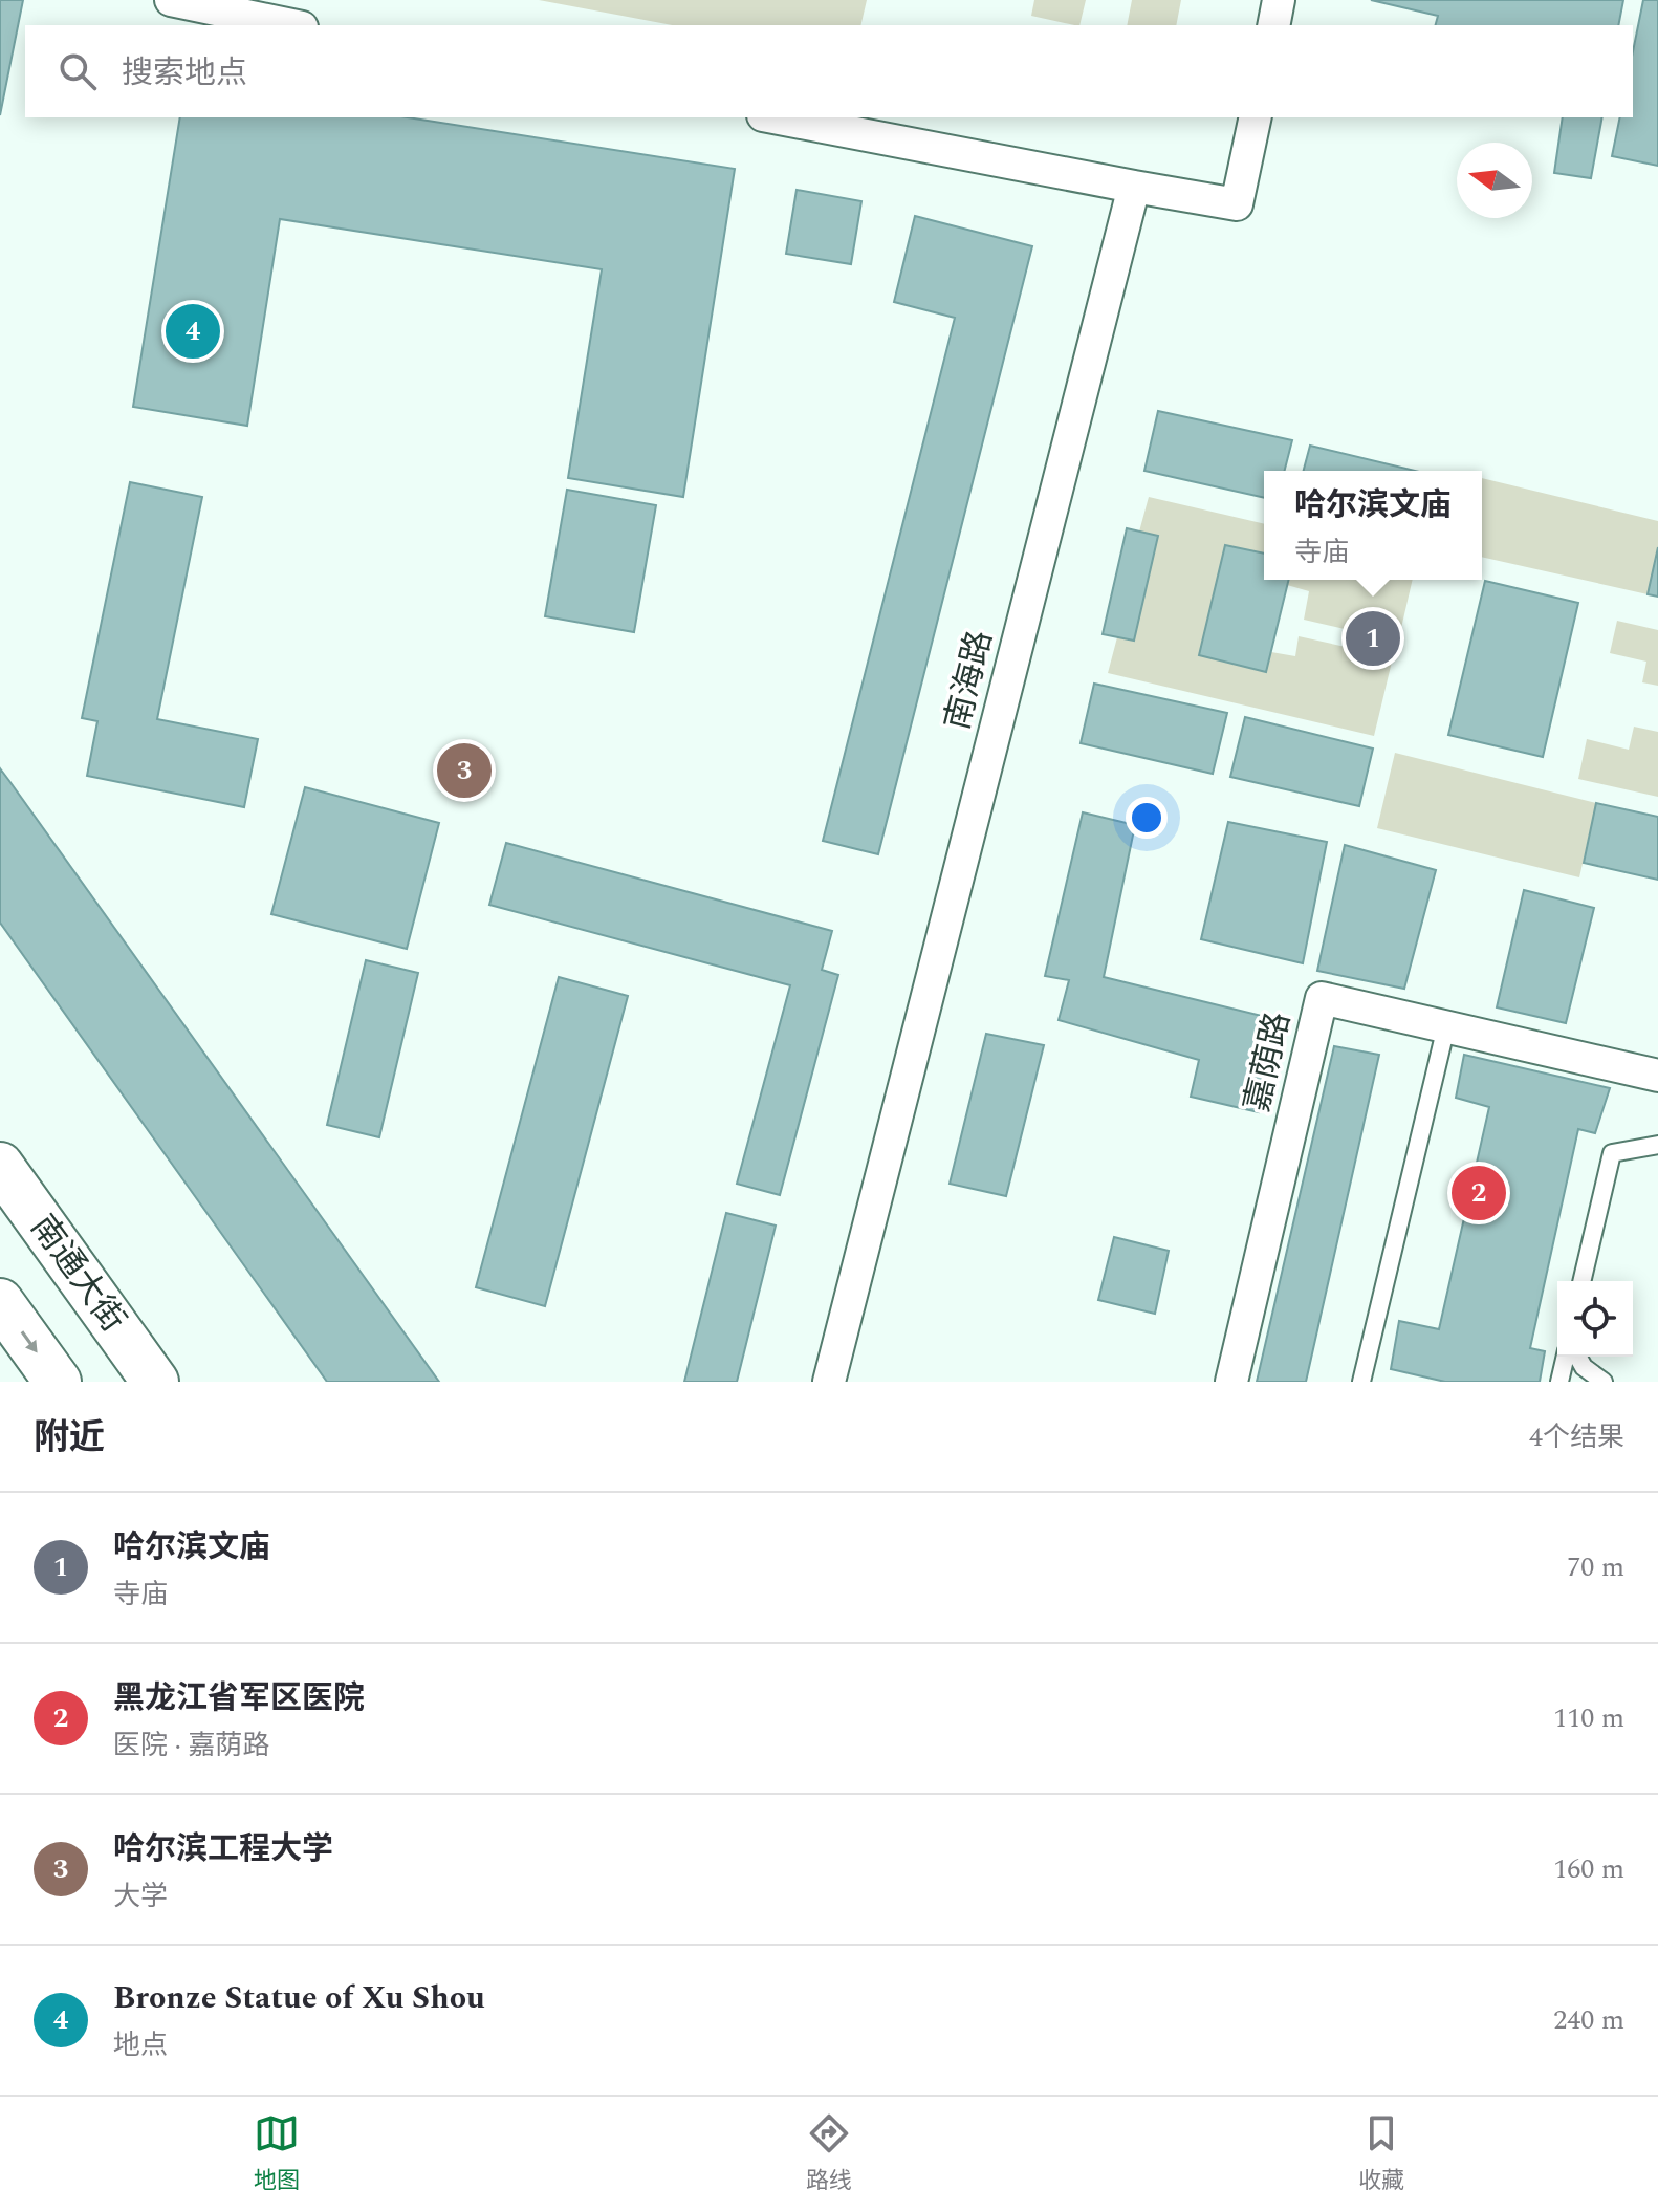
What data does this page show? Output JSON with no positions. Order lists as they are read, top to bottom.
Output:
{
  "streets": {
    "highway": ["南通大街"],
    "street": ["南海路", "嘉荫路"]
  },
  "north": "left",
  "page": {
    "search": "搜索地点",
    "pins": [
      "4",
      "1",
      "3",
      "2"
    ],
    "popup": ["哈尔滨文庙", "寺庙"],
    "heading": ["附近", "4个结果"],
    "list": [
      {
        "mark": "1",
        "name": "哈尔滨文庙",
        "note": "寺庙",
        "value": "70 m"
      },
      {
        "mark": "2",
        "name": "黑龙江省军区医院",
        "note": "医院 · 嘉荫路",
        "value": "110 m"
      },
      {
        "mark": "3",
        "name": "哈尔滨工程大学",
        "note": "大学",
        "value": "160 m"
      },
      {
        "mark": "4",
        "name": "Bronze Statue of Xu Shou",
        "note": "地点",
        "value": "240 m"
      }
    ],
    "nav": ["地图", "路线", "收藏"]
  }
}
